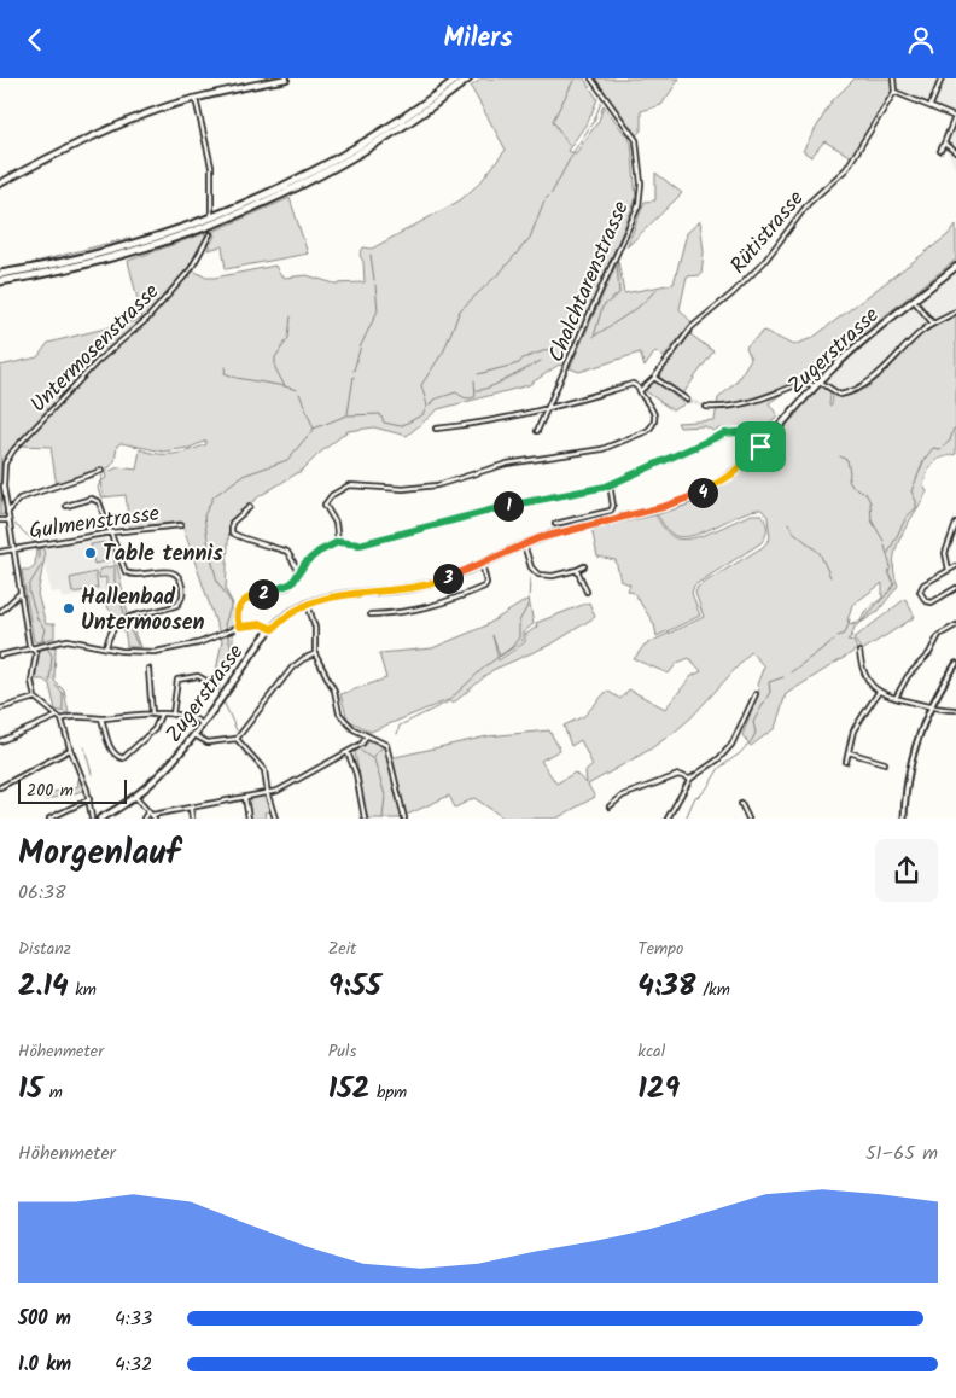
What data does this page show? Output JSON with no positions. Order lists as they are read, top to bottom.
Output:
{
  "streets": {
    "main road": ["Zugerstrasse"],
    "street": [
      "Rütistrasse",
      "Chalchtarenstrasse",
      "Untermosenstrasse",
      "Gulmenstrasse"
    ]
  },
  "crossings": [
    ["Untermosenstrasse", "Gulmenstrasse"]
  ],
  "places": ["Table tennis", "Hallenbad Untermoosen"],
  "scale_bar": "200 m",
  "page": {
    "header": "Milers",
    "pins": [
      "4",
      "1",
      "3",
      "2"
    ],
    "scale": "200 m",
    "heading": ["Morgenlauf", "06:38"],
    "stats": [
      ["Distanz", "2.14 km"],
      ["Zeit", "9:55"],
      ["Tempo", "4:38 /km"],
      ["Höhenmeter", "15 m"],
      ["Puls", "152 bpm"],
      ["kcal", "129"]
    ],
    "chart": ["Höhenmeter", "51–65 m"],
    "list": [
      {
        "name": "500 m",
        "note": "4:33"
      },
      {
        "name": "1.0 km",
        "note": "4:32"
      }
    ]
  }
}
